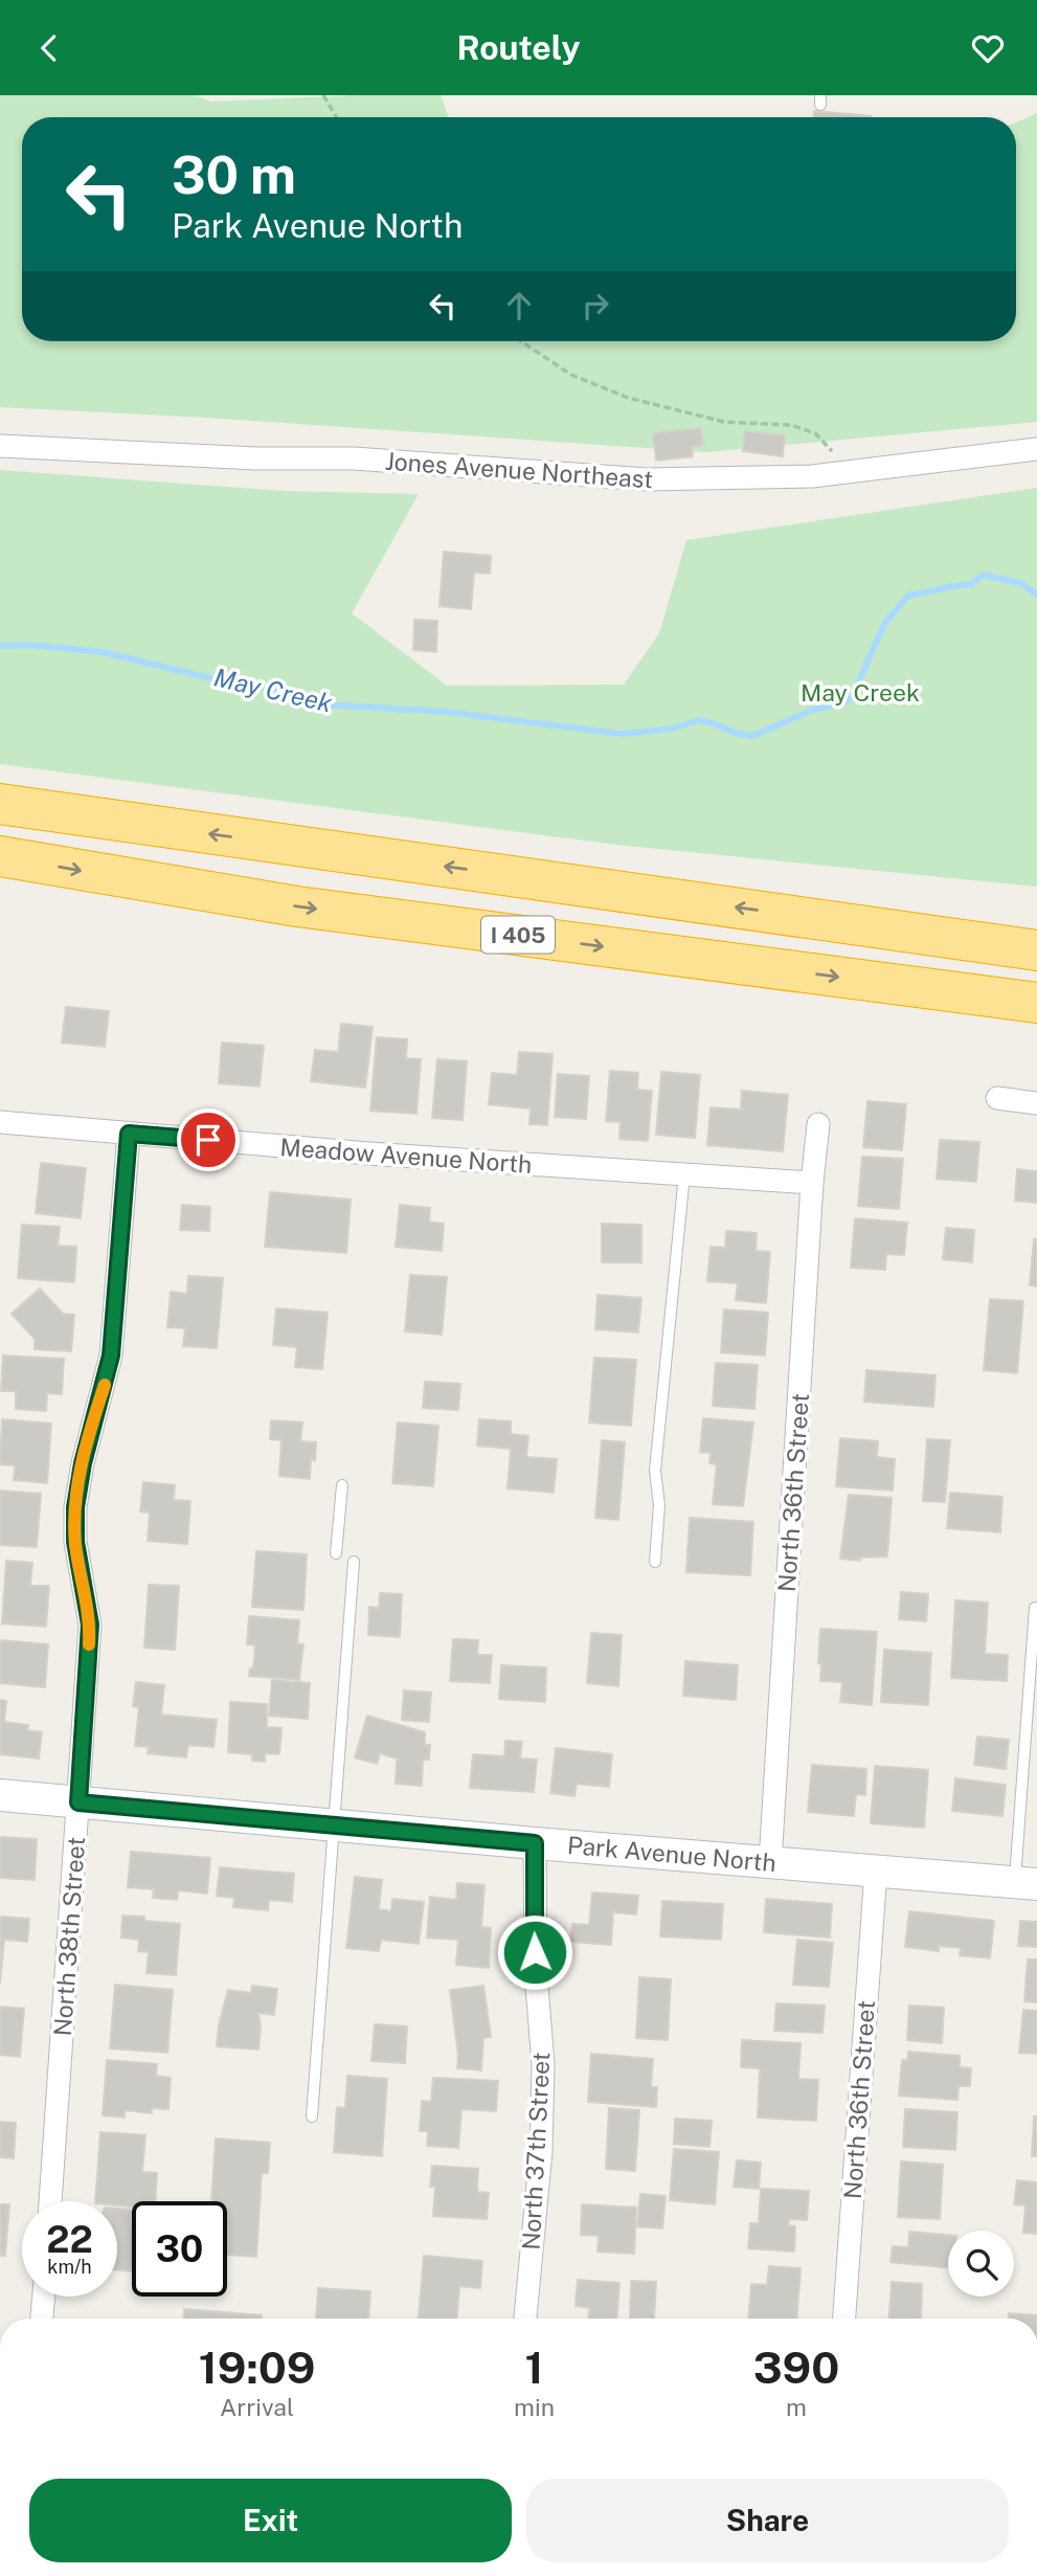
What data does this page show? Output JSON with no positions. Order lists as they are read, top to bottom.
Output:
{
  "streets": {
    "highway": ["I 405"],
    "street": [
      "Jones Avenue Northeast",
      "Meadow Avenue North",
      "North 36th Street",
      "Park Avenue North",
      "North 38th Street",
      "North 37th Street"
    ]
  },
  "crossings": [
    ["Meadow Avenue North", "North 36th Street"],
    ["Meadow Avenue North", "North 38th Street"],
    ["North 36th Street", "Park Avenue North"],
    ["Park Avenue North", "North 38th Street"],
    ["Park Avenue North", "North 37th Street"]
  ],
  "water": ["May Creek"],
  "parks": ["May Creek"],
  "page": {
    "header": "Routely",
    "turn": ["30 m", "Park Avenue North"],
    "speed": "22 km/h",
    "limit": "30",
    "eta": [
      "19:09",
      "Arrival",
      "1",
      "min",
      "390",
      "m"
    ],
    "buttons": ["Exit", "Share"]
  }
}
